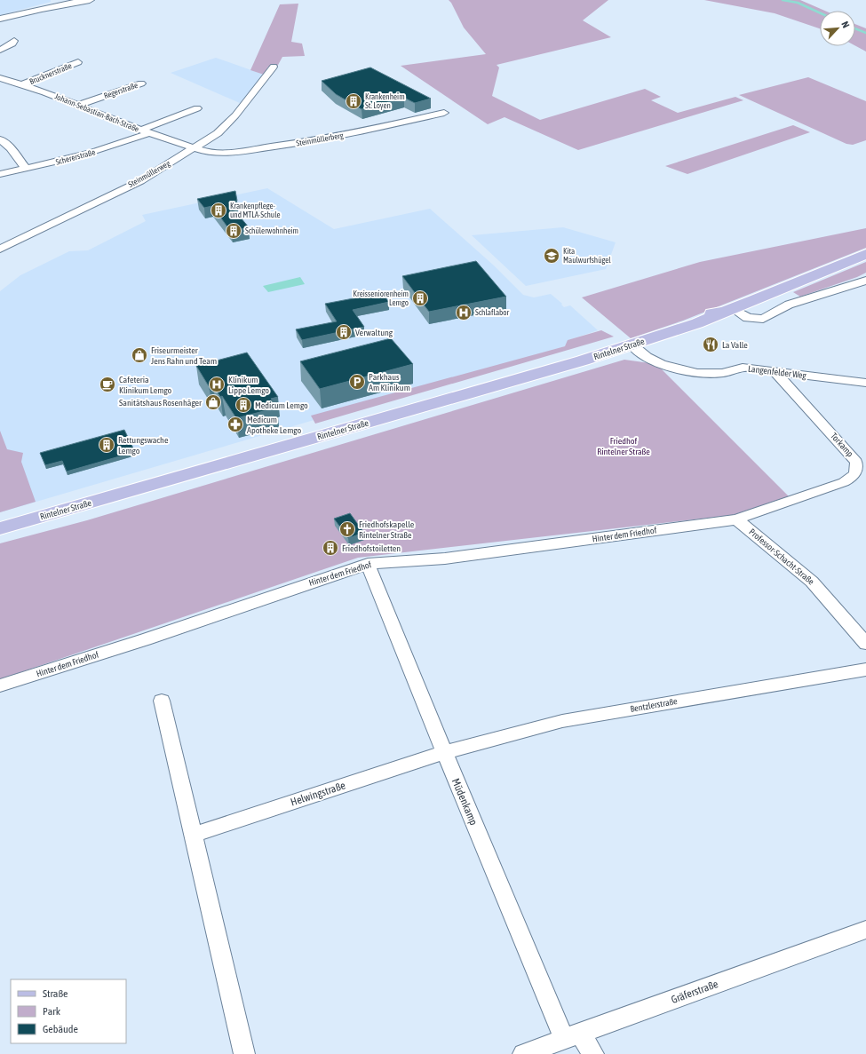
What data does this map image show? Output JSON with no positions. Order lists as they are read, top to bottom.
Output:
{
  "streets": {
    "main road": ["Rintelner Straße"],
    "street": [
      "Brucknerstraße",
      "Regerstraße",
      "Johann-Sebastian-Bach-Straße",
      "Steinmüllerberg",
      "Schererstraße",
      "Steinmüllerweg",
      "Langenfelder Weg",
      "Torkamp",
      "Hinter dem Friedhof",
      "Professor-Schacht-Straße",
      "Bentzlerstraße",
      "Helwingstraße",
      "Müdenkamp",
      "Gräferstraße"
    ]
  },
  "crossings": [
    ["Brucknerstraße", "Johann-Sebastian-Bach-Straße"],
    ["Regerstraße", "Johann-Sebastian-Bach-Straße"],
    ["Johann-Sebastian-Bach-Straße", "Steinmüllerberg"],
    ["Johann-Sebastian-Bach-Straße", "Schererstraße"],
    ["Johann-Sebastian-Bach-Straße", "Steinmüllerweg"],
    ["Steinmüllerberg", "Steinmüllerweg"],
    ["Rintelner Straße", "Langenfelder Weg"],
    ["Langenfelder Weg", "Torkamp"],
    ["Torkamp", "Hinter dem Friedhof"],
    ["Torkamp", "Professor-Schacht-Straße"],
    ["Hinter dem Friedhof", "Professor-Schacht-Straße"],
    ["Hinter dem Friedhof", "Müdenkamp"],
    ["Bentzlerstraße", "Helwingstraße"],
    ["Bentzlerstraße", "Müdenkamp"],
    ["Helwingstraße", "Müdenkamp"],
    ["Müdenkamp", "Gräferstraße"]
  ],
  "parks": ["Friedhof Rintelner Straße"],
  "places": {
    "building": [
      "Krankenheim St. Loyen",
      "Krankenpflege- und MTLA-Schule",
      "Schülerwohnheim",
      "Kreisseniorenheim Lemgo",
      "Verwaltung",
      "Medicum Lemgo",
      "Rettungswache Lemgo",
      "Friedhofstoiletten"
    ],
    "school or university": ["Kita Maulwurfshügel"],
    "hospital": ["Schlaflabor", "Klinikum Lippe Lemgo"],
    "restaurant": ["La Valle"],
    "shop": ["Friseurmeister Jens Rahn und Team", "Sanitätshaus Rosenhäger"],
    "parking": ["Parkhaus Am Klinikum"],
    "cafe": ["Cafeteria Klinikum Lemgo"],
    "pharmacy": ["Medicum Apotheke Lemgo"],
    "church": ["Friedhofskapelle Rintelner Straße"]
  },
  "legend": ["Straße", "Park", "Gebäude"],
  "north": "top right"
}
